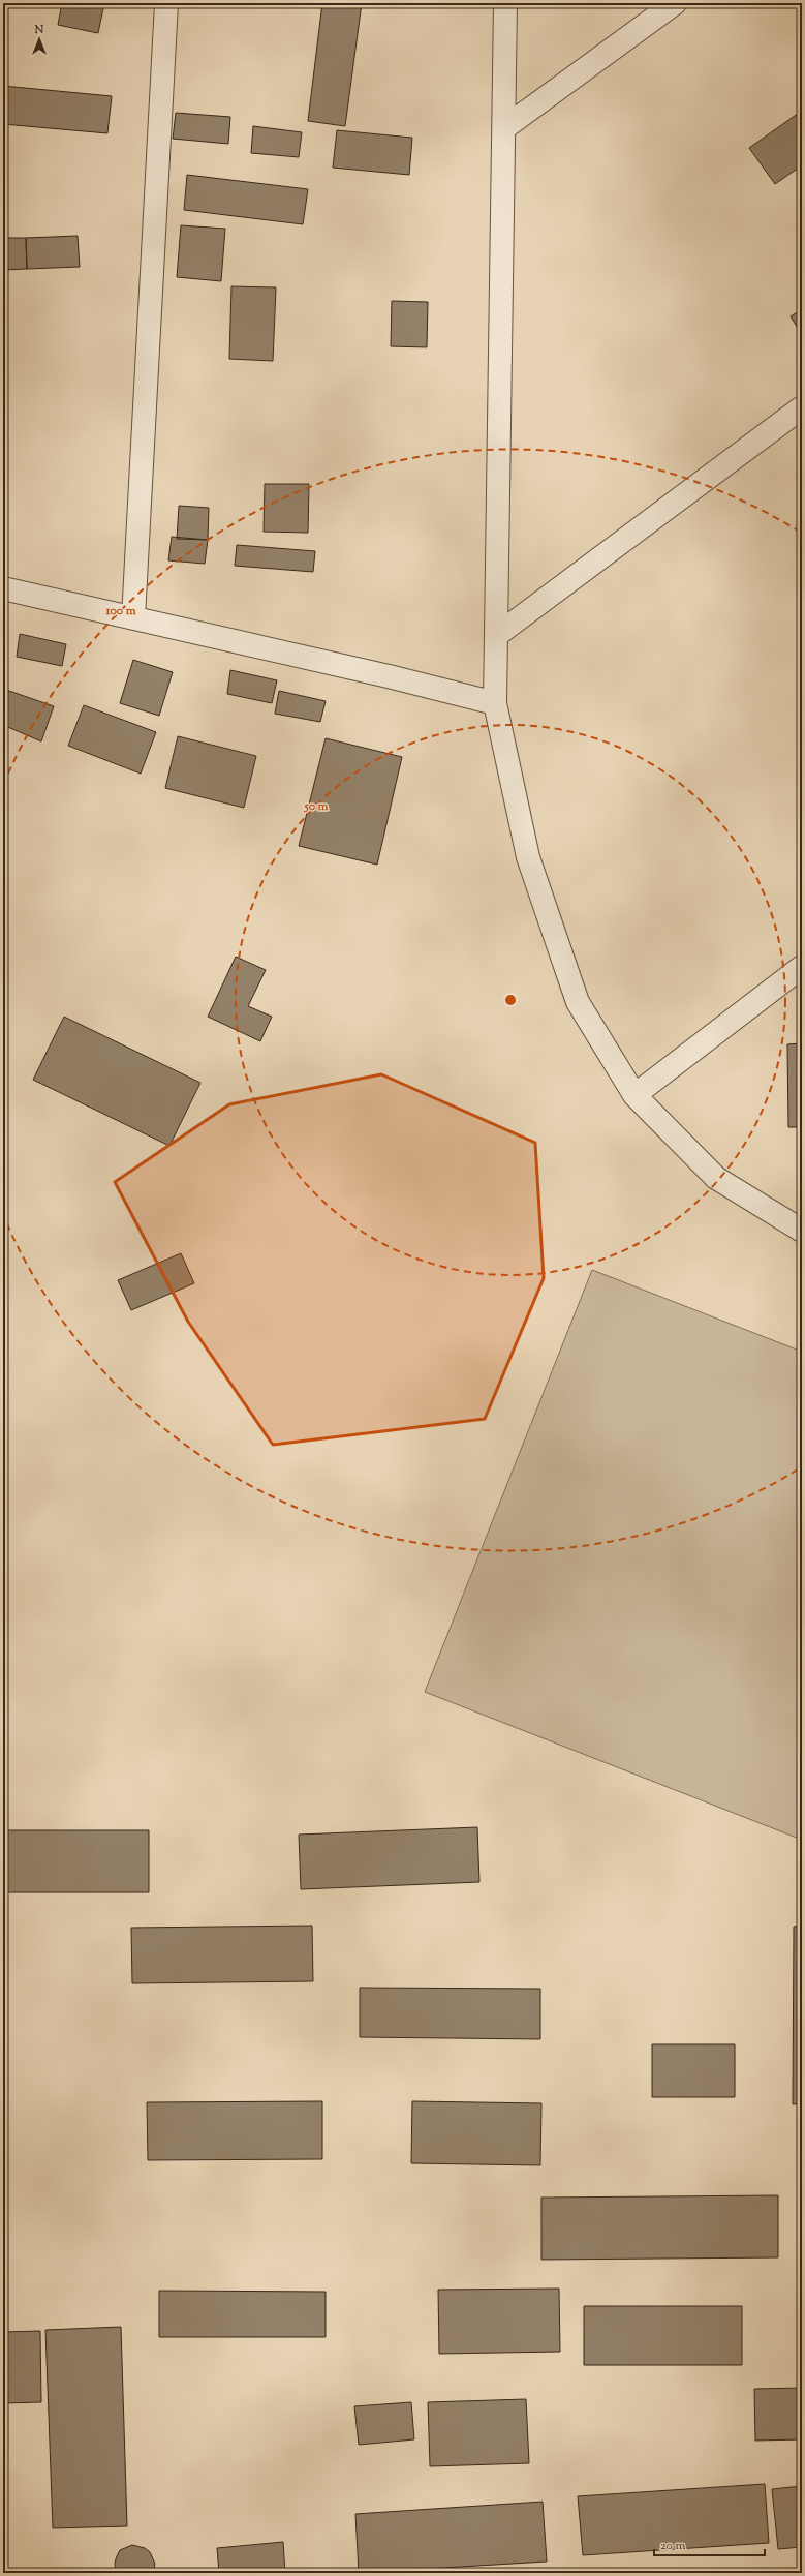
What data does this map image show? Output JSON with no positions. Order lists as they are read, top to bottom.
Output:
{
  "scale_bar": "20 m",
  "north": "top",
  "rings": ["100 m", "50 m"]
}
